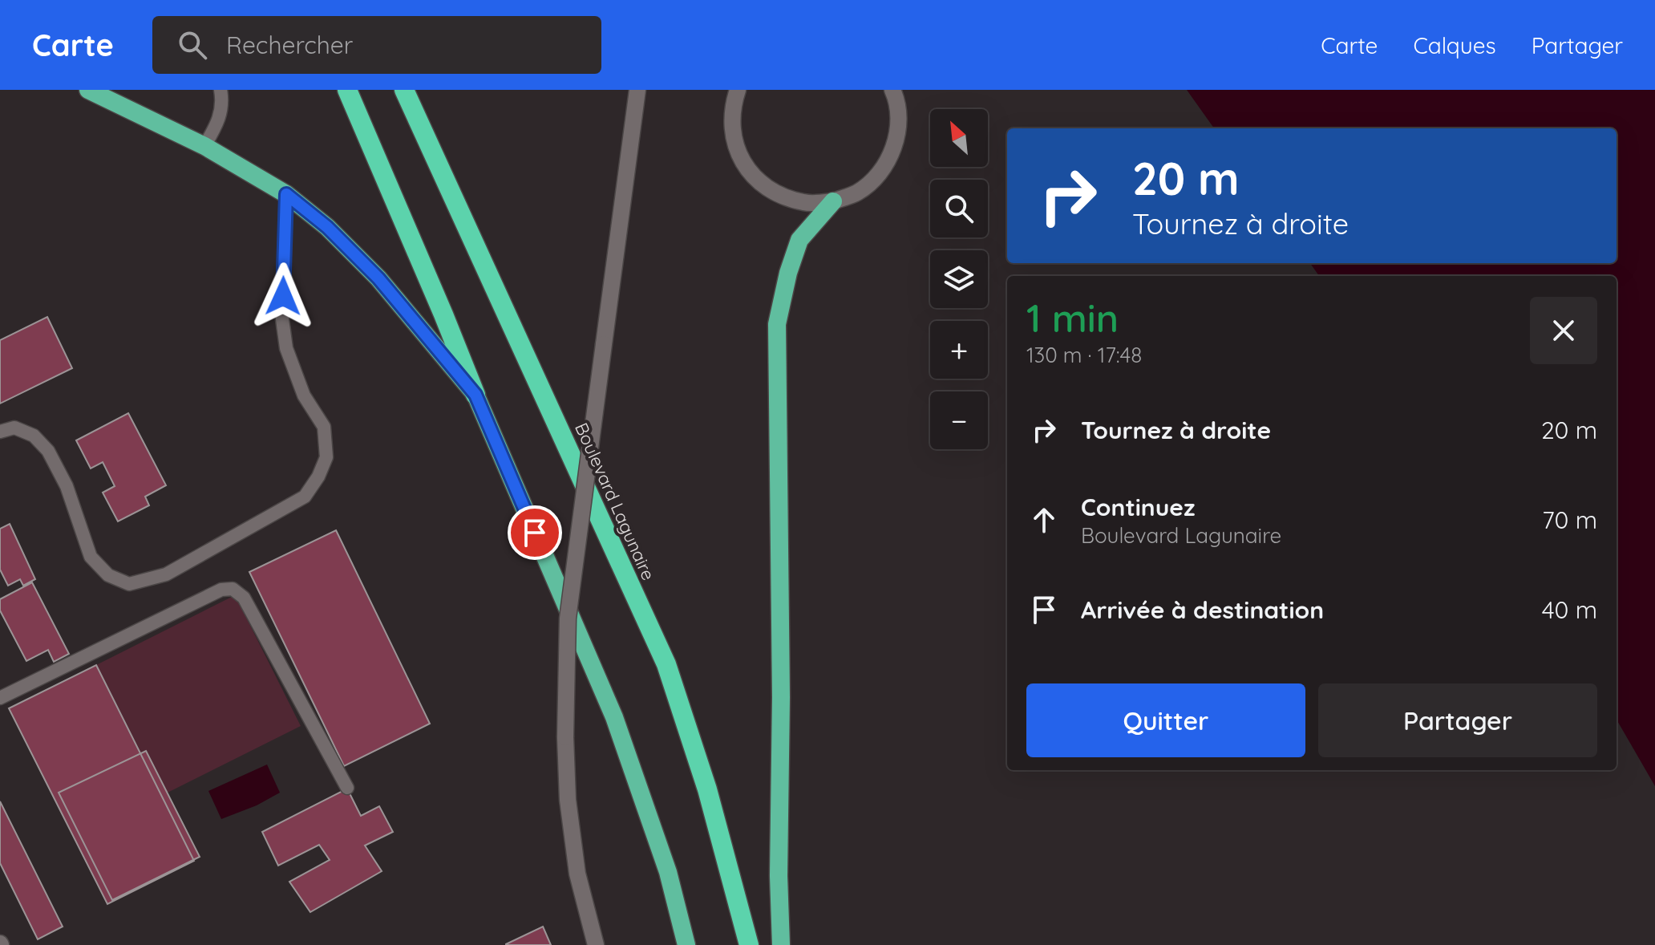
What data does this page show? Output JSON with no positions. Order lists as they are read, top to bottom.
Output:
{
  "streets": {
    "highway": ["Boulevard Lagunaire"]
  },
  "north": "top left",
  "page": {
    "header": "Carte",
    "search": "Rechercher",
    "nav": ["Carte", "Calques", "Partager"],
    "map_buttons": ["+", "−"],
    "turn": ["20 m", "Tournez à droite"],
    "heading": ["1 min", "130 m · 17:48"],
    "list": [
      {
        "name": "Tournez à droite",
        "value": "20 m"
      },
      {
        "name": "Continuez",
        "note": "Boulevard Lagunaire",
        "value": "70 m"
      },
      {
        "name": "Arrivée à destination",
        "value": "40 m"
      }
    ],
    "buttons": ["Quitter", "Partager"]
  }
}
